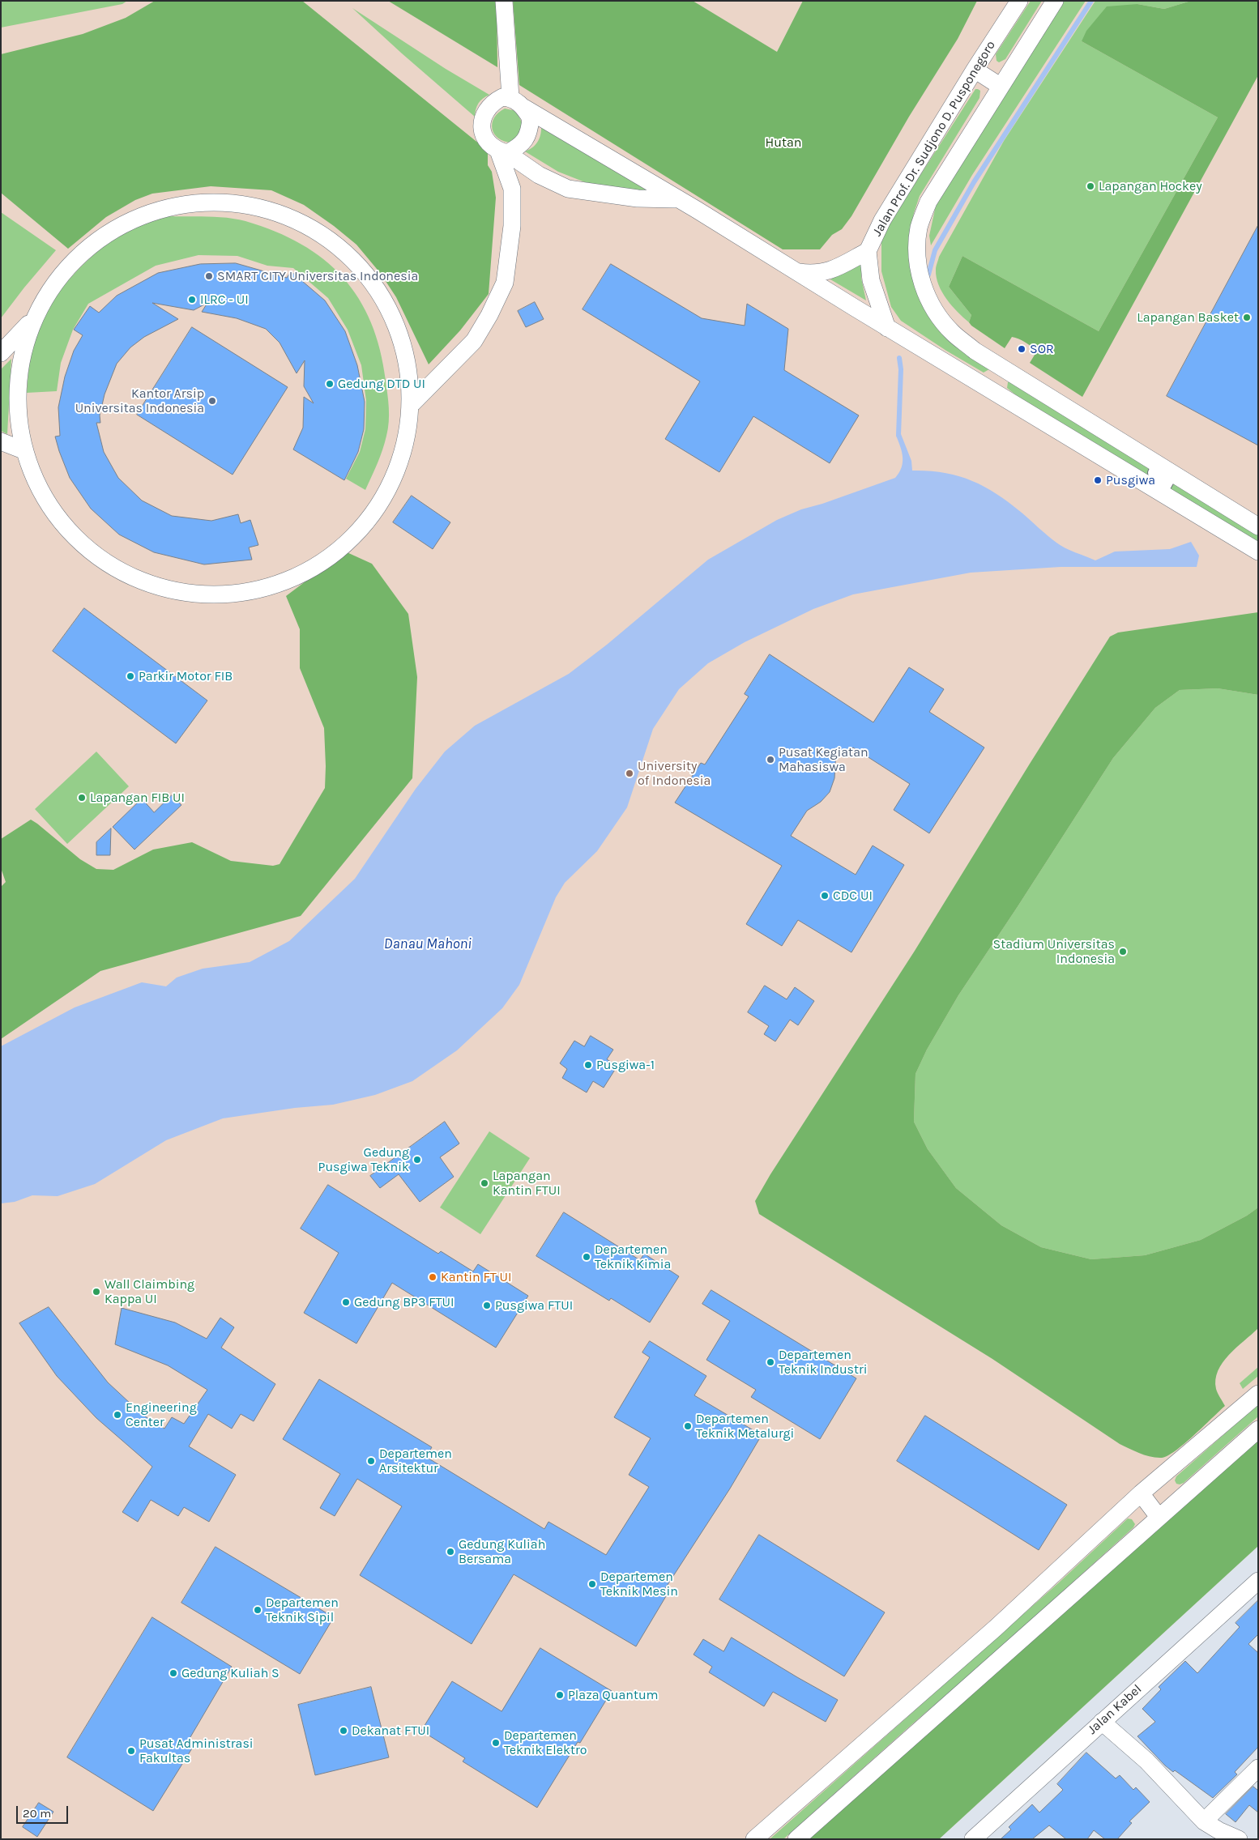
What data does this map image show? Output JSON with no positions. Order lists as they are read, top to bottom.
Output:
{
  "streets": {
    "street": ["Jalan Prof. Dr. Sudjono D. Pusponegoro", "Jalan Kabel"]
  },
  "water": ["Danau Mahoni"],
  "parks": ["Hutan"],
  "places": [
    "Lapangan Hockey",
    "SMART CITY Universitas Indonesia",
    "ILRC - UI",
    "Lapangan Basket",
    "SOR",
    "Gedung DTD UI",
    "Kantor Arsip Universitas Indonesia",
    "Pusgiwa",
    "Parkir Motor FIB",
    "Pusat Kegiatan Mahasiswa",
    "University of Indonesia",
    "Lapangan FIB UI",
    "CDC UI",
    "Stadium Universitas Indonesia",
    "Pusgiwa-1",
    "Gedung Pusgiwa Teknik",
    "Lapangan Kantin FTUI",
    "Departemen Teknik Kimia",
    "Kantin FT UI",
    "Wall Claimbing Kappa UI",
    "Gedung BP3 FTUI",
    "Pusgiwa FTUI",
    "Departemen Teknik Industri",
    "Engineering Center",
    "Departemen Teknik Metalurgi",
    "Departemen Arsitektur",
    "Gedung Kuliah Bersama",
    "Departemen Teknik Mesin",
    "Departemen Teknik Sipil",
    "Gedung Kuliah S",
    "Plaza Quantum",
    "Dekanat FTUI",
    "Departemen Teknik Elektro",
    "Pusat Administrasi Fakultas"
  ],
  "scale_bar": "20 m"
}
